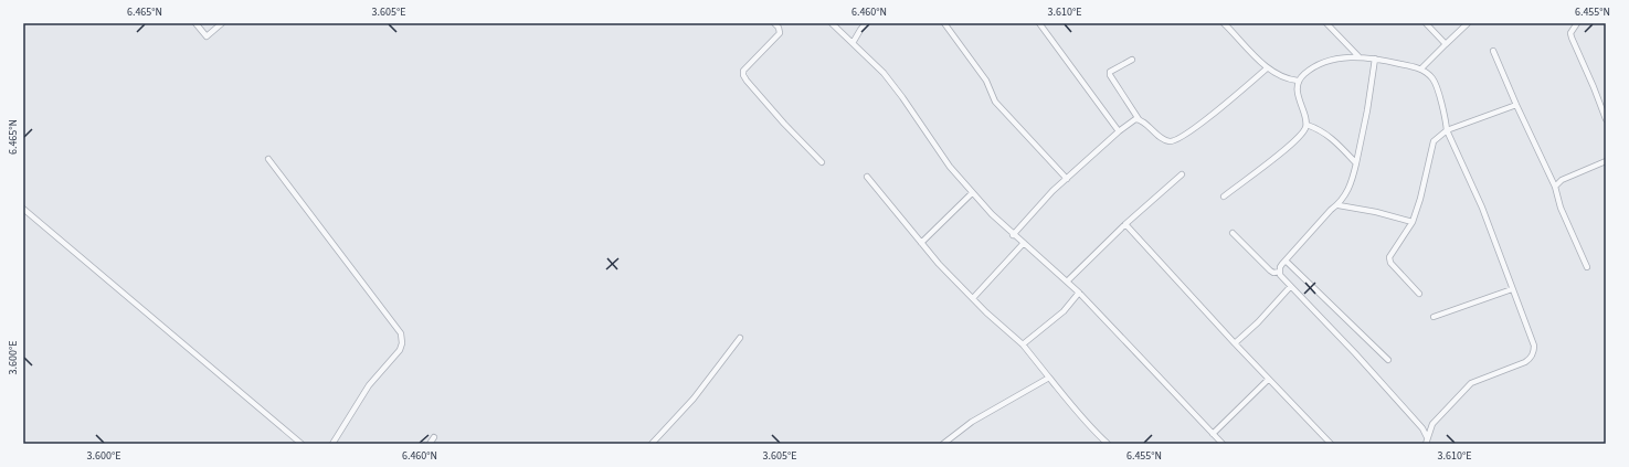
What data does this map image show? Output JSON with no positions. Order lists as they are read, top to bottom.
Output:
{
  "coordinates": [
    "6.465°N",
    "3.605°E",
    "6.460°N",
    "3.610°E",
    "6.455°N",
    "3.600°E"
  ]
}
